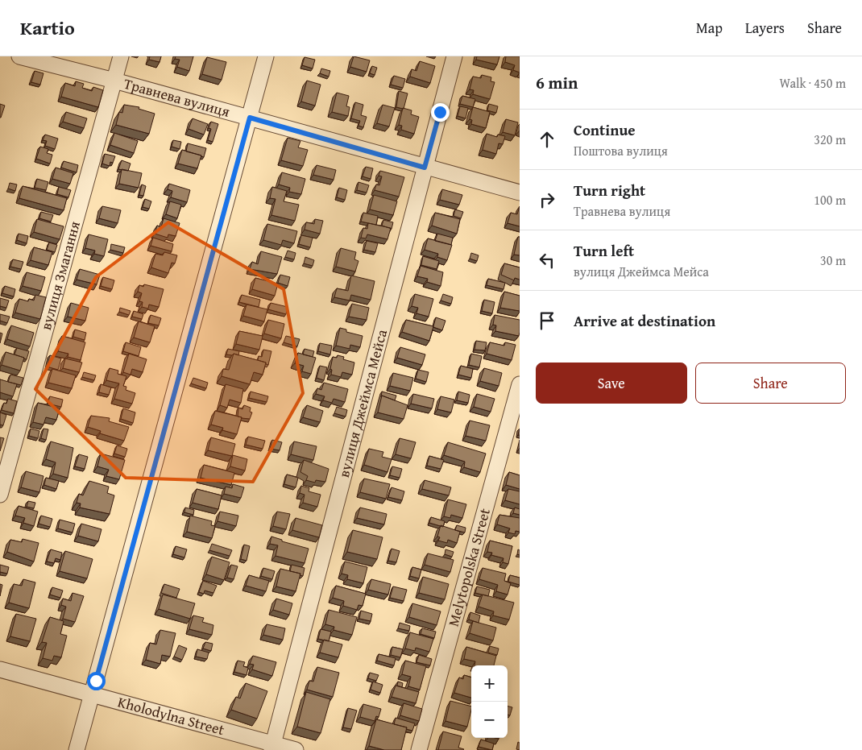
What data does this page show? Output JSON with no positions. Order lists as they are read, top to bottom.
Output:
{
  "streets": {
    "street": [
      "Травнева вулиця",
      "вулиця Змагання",
      "вулиця Джеймса Мейса",
      "Melytopolska Street",
      "Kholodylna Street"
    ]
  },
  "crossings": [
    ["Травнева вулиця", "вулиця Змагання"],
    ["Травнева вулиця", "вулиця Джеймса Мейса"],
    ["вулиця Джеймса Мейса", "Kholodylna Street"]
  ],
  "page": {
    "header": "Kartio",
    "nav": ["Map", "Layers", "Share"],
    "heading": ["6 min", "Walk · 450 m"],
    "list": [
      ["Continue", "Поштова вулиця", "320 m"],
      ["Turn right", "Травнева вулиця", "100 m"],
      ["Turn left", "вулиця Джеймса Мейса", "30 m"],
      "Arrive at destination"
    ],
    "buttons": ["Save", "Share"],
    "map_buttons": ["+", "−"]
  }
}
